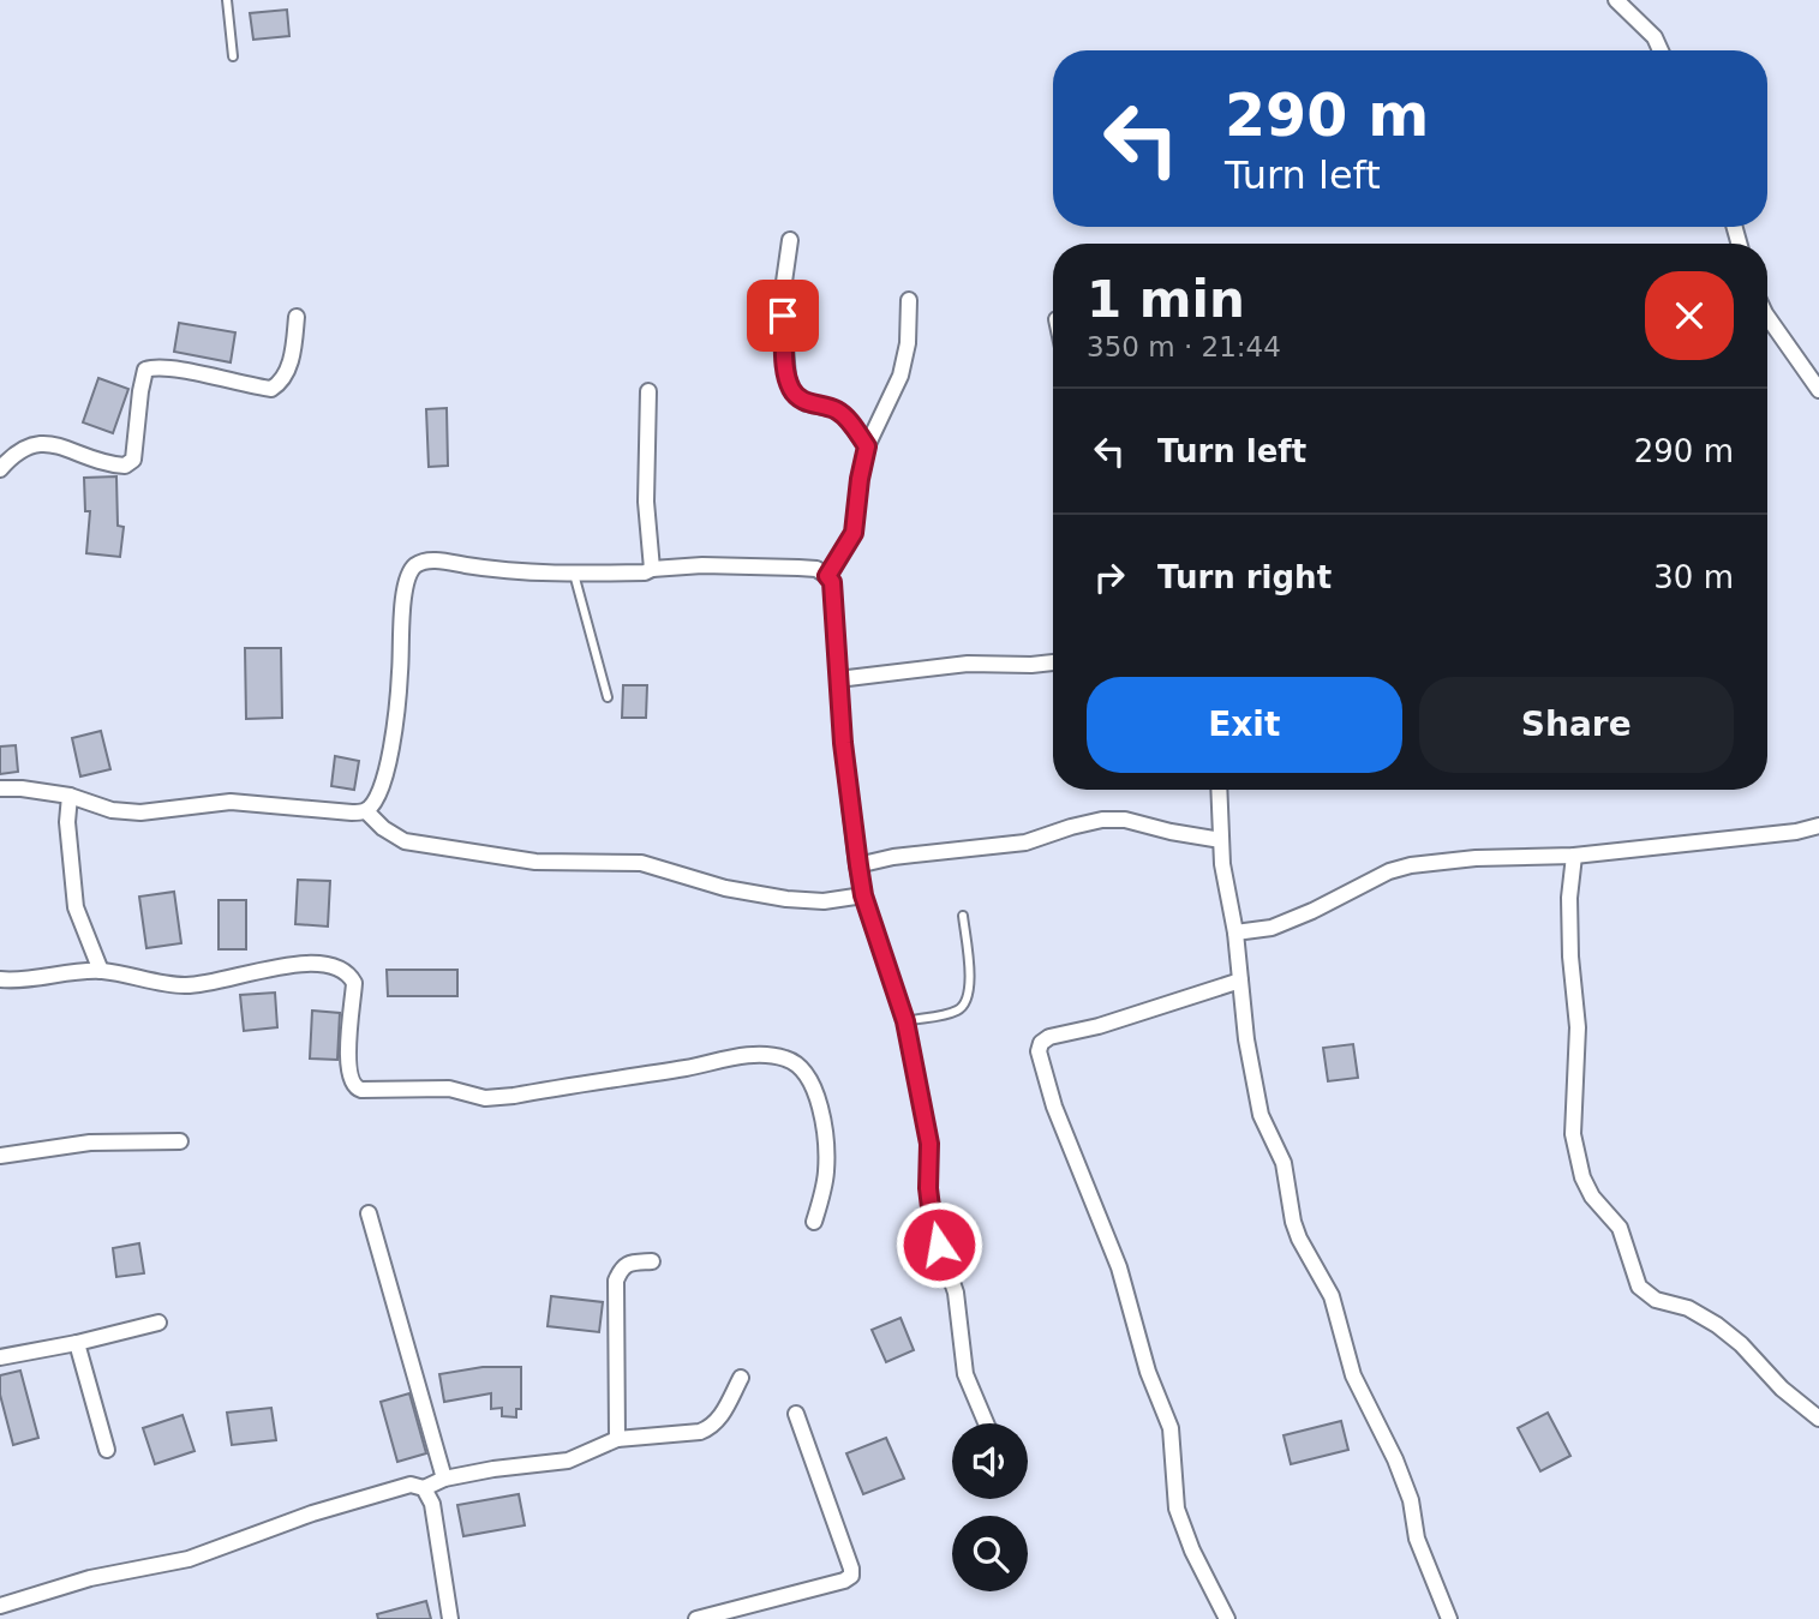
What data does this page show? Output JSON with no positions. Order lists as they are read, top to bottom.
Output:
{
  "page": {
    "turn": ["290 m", "Turn left"],
    "heading": ["1 min", "350 m · 21:44"],
    "list": [
      {
        "name": "Turn left",
        "value": "290 m"
      },
      {
        "name": "Turn right",
        "value": "30 m"
      }
    ],
    "buttons": ["Exit", "Share"]
  }
}
